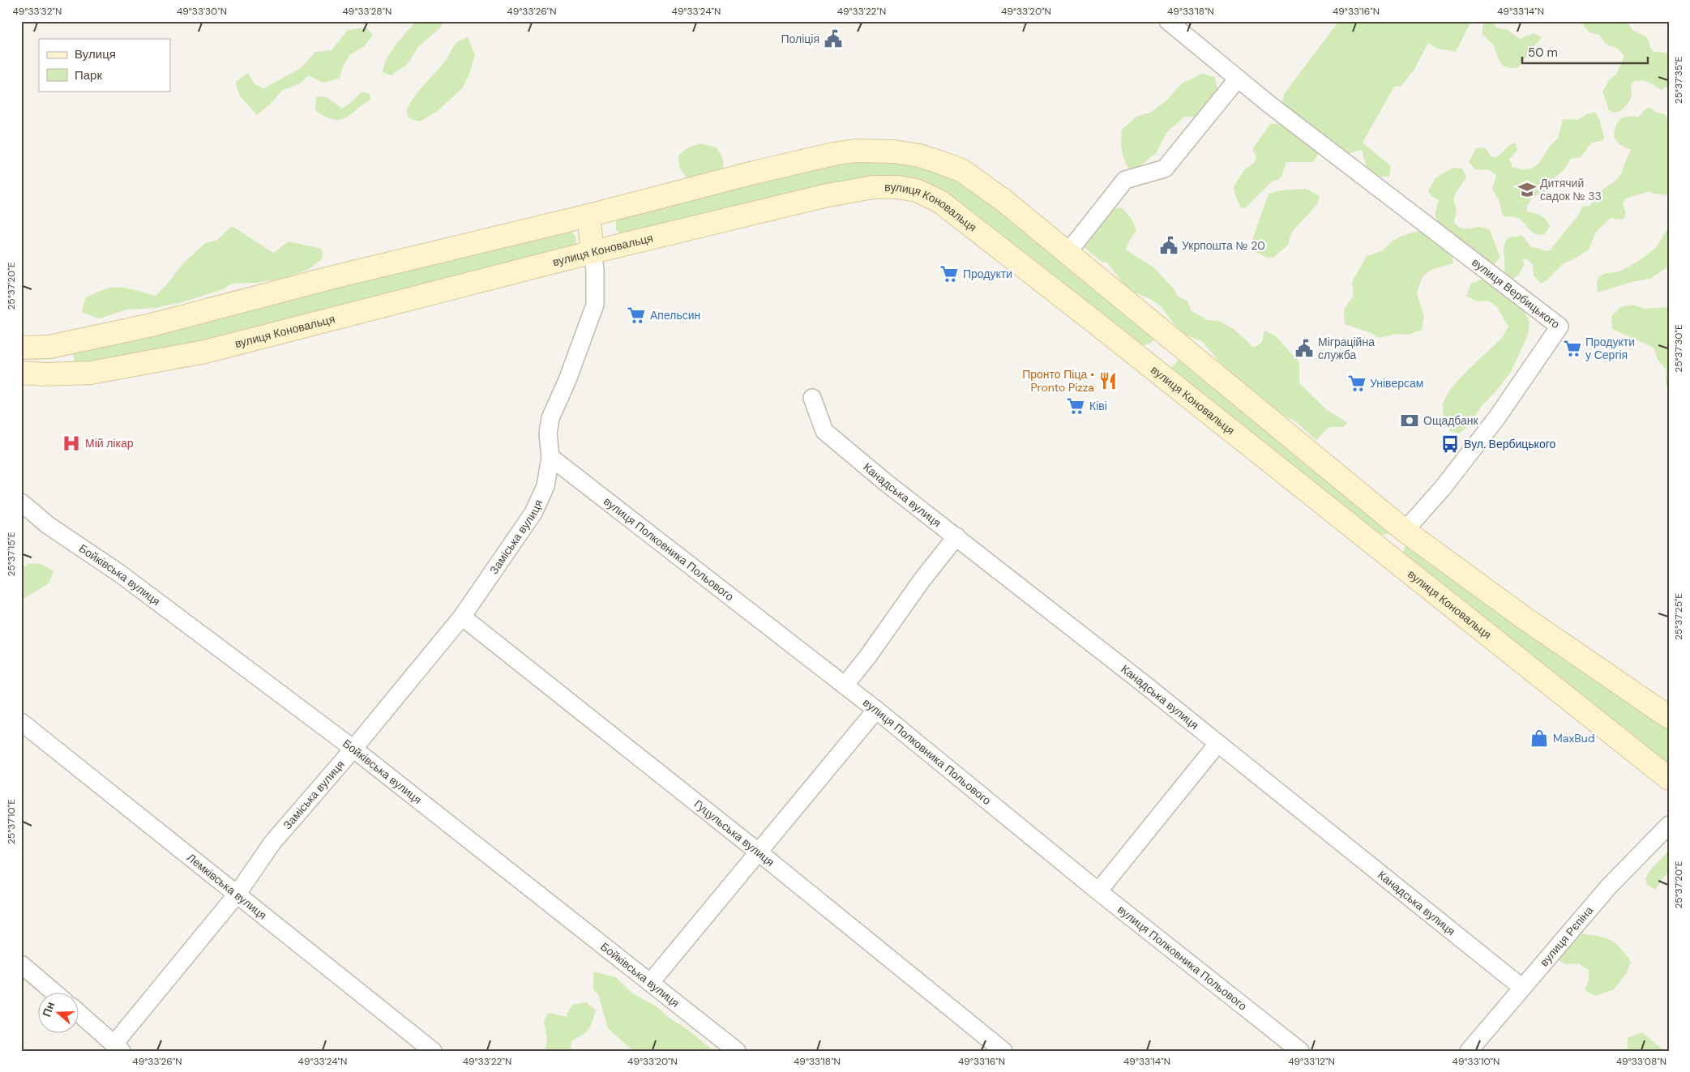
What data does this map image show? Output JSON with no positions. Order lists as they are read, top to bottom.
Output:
{
  "streets": {
    "main road": ["вулиця Коновальця"],
    "street": [
      "вулиця Вербицького",
      "Канадська вулиця",
      "Заміська вулиця",
      "вулиця Полковника Польового",
      "Бойківська вулиця",
      "Гуцульська вулиця",
      "Лемківська вулиця",
      "вулиця Рєпіна"
    ]
  },
  "crossings": [
    ["вулиця Коновальця", "Заміська вулиця"],
    ["Канадська вулиця", "вулиця Рєпіна"],
    ["Заміська вулиця", "вулиця Полковника Польового"],
    ["Заміська вулиця", "Бойківська вулиця"],
    ["Заміська вулиця", "Гуцульська вулиця"],
    ["Заміська вулиця", "Лемківська вулиця"]
  ],
  "places": {
    "public building": ["Поліція", "Укрпошта № 20", "Міграційна служба"],
    "school or university": ["Дитячий садок № 33"],
    "supermarket": [
      "Продукти",
      "Апельсин",
      "Продукти у Сергія",
      "Універсам",
      "Ківі"
    ],
    "restaurant": ["Пронто Піца • Pronto Pizza"],
    "bank": ["Ощадбанк"],
    "hospital": ["Мій лікар"],
    "bus stop": ["Вул. Вербицького"],
    "shop": ["MaxBud"]
  },
  "legend": ["Вулиця", "Парк"],
  "scale_bar": "50 m",
  "north": "left",
  "coordinates": [
    "49°33'32\"N",
    "49°33'30\"N",
    "49°33'28\"N",
    "49°33'26\"N",
    "49°33'24\"N",
    "49°33'22\"N",
    "49°33'20\"N",
    "49°33'18\"N",
    "49°33'16\"N",
    "49°33'14\"N",
    "25°37'35\"E",
    "25°37'20\"E",
    "25°37'30\"E",
    "25°37'15\"E",
    "25°37'25\"E",
    "25°37'10\"E",
    "49°33'12\"N",
    "49°33'10\"N",
    "49°33'08\"N"
  ]
}
